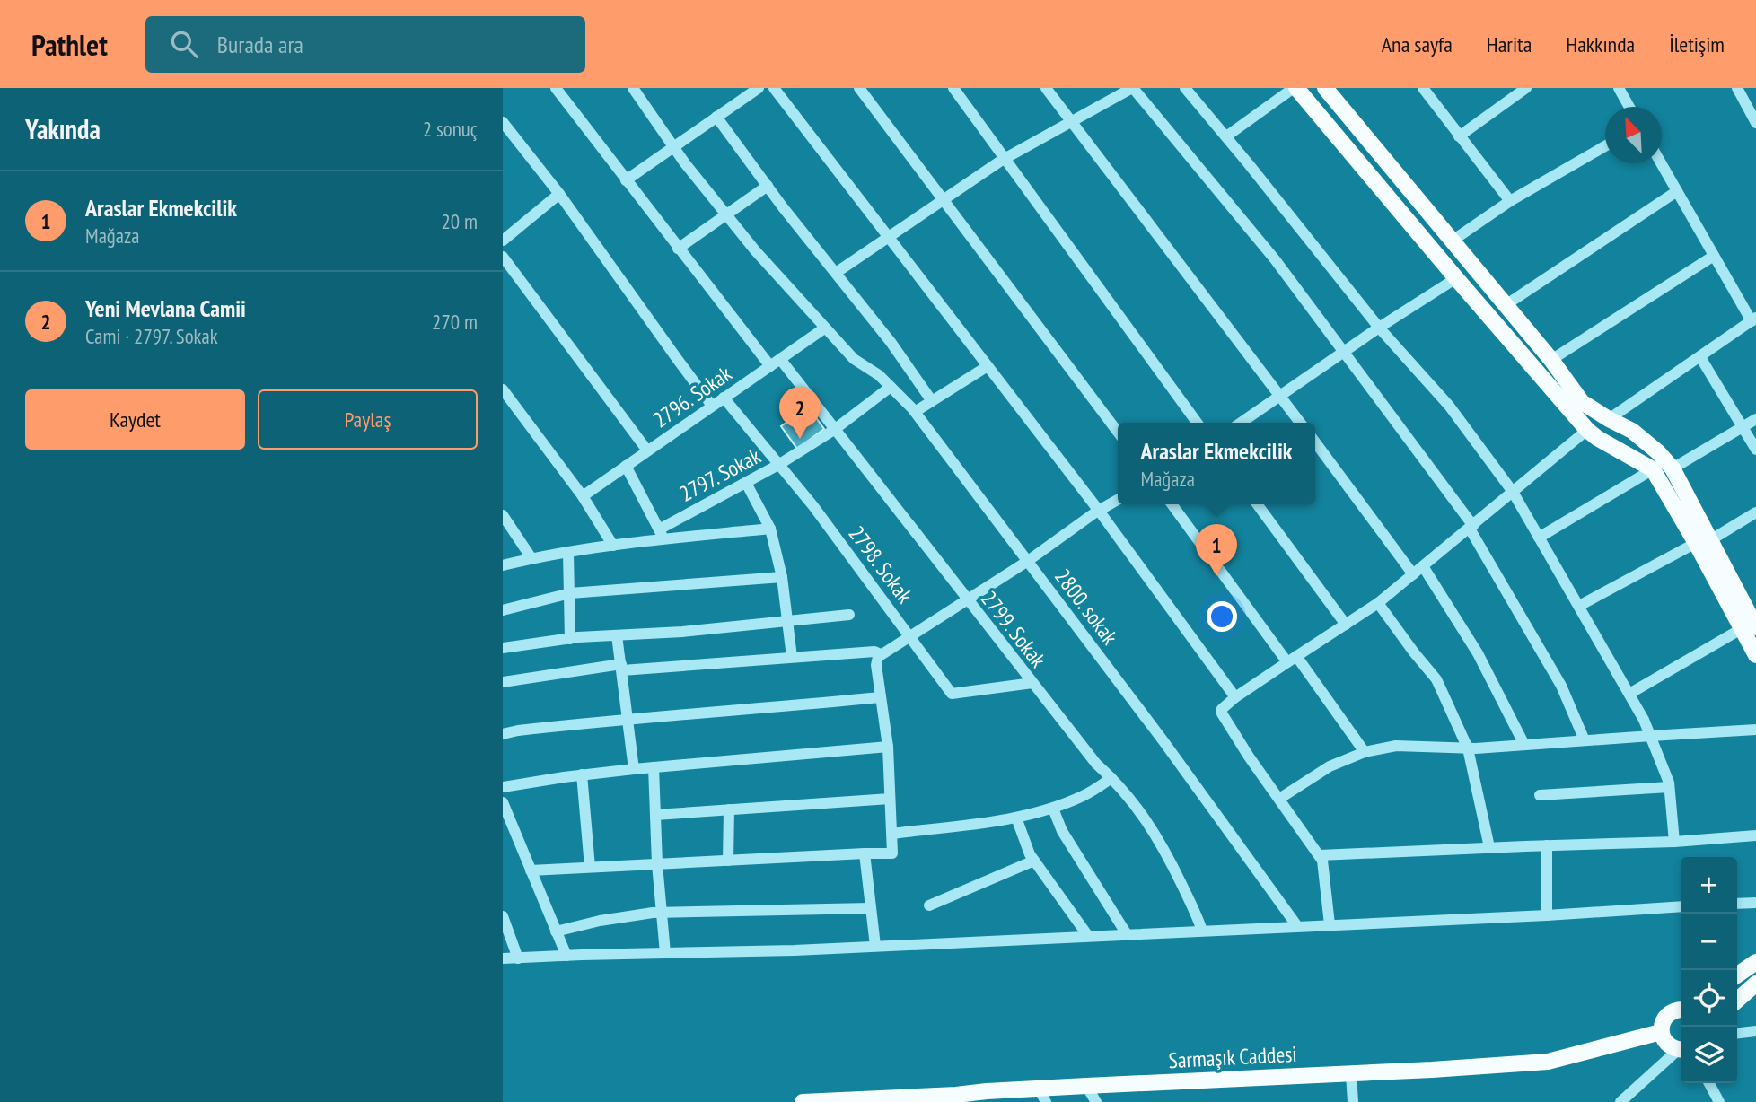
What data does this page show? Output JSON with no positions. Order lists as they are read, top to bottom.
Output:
{
  "streets": {
    "main road": ["Sarmaşık Caddesi"],
    "street": [
      "2796. Sokak",
      "2797. Sokak",
      "2798. Sokak",
      "2800. sokak",
      "2799. Sokak"
    ]
  },
  "crossings": [
    ["2796. Sokak", "2798. Sokak"],
    ["2796. Sokak", "2800. sokak"],
    ["2796. Sokak", "2799. Sokak"],
    ["2797. Sokak", "2798. Sokak"],
    ["2797. Sokak", "2800. sokak"],
    ["2797. Sokak", "2799. Sokak"],
    ["2798. Sokak", "2799. Sokak"]
  ],
  "north": "top left",
  "page": {
    "header": "Pathlet",
    "search": "Burada ara",
    "nav": [
      "Ana sayfa",
      "Harita",
      "Hakkında",
      "İletişim"
    ],
    "heading": ["Yakında", "2 sonuç"],
    "list": [
      {
        "mark": "1",
        "name": "Araslar Ekmekcilik",
        "note": "Mağaza",
        "value": "20 m"
      },
      {
        "mark": "2",
        "name": "Yeni Mevlana Camii",
        "note": "Cami · 2797. Sokak",
        "value": "270 m"
      }
    ],
    "buttons": ["Kaydet", "Paylaş"],
    "pins": ["2", "1"],
    "popup": ["Araslar Ekmekcilik", "Mağaza"],
    "map_buttons": ["+", "−"]
  }
}
